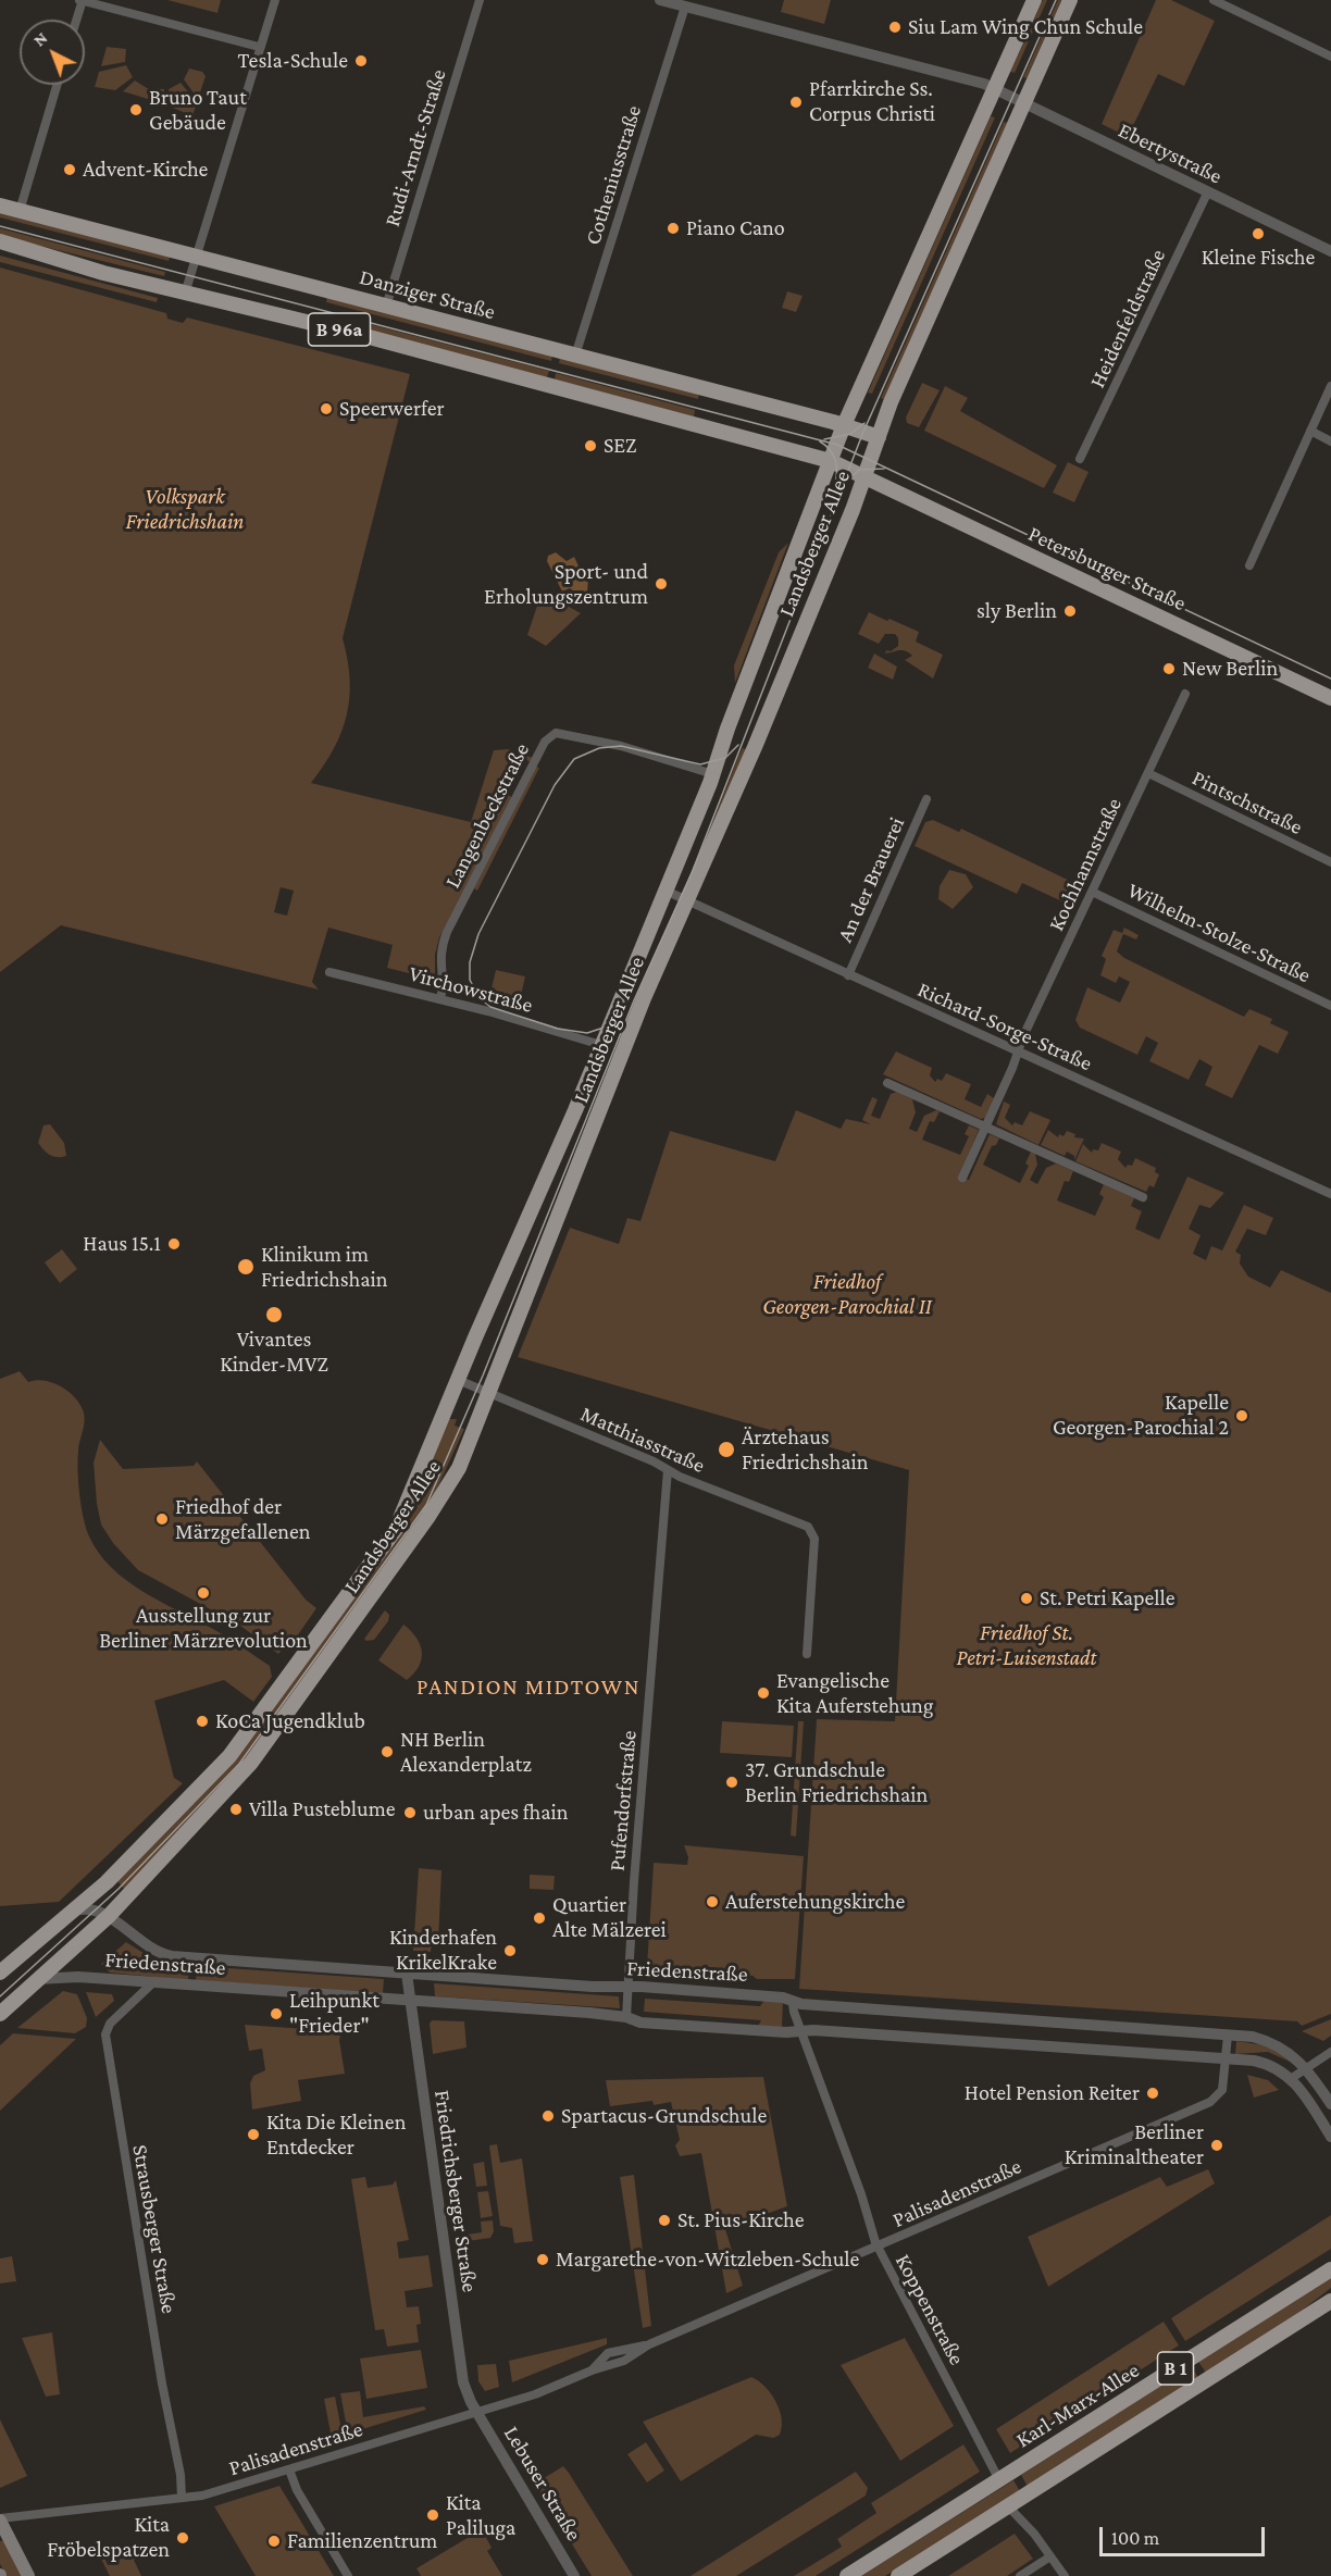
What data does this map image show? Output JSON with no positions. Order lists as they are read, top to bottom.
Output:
{
  "streets": {
    "main road": [
      "Danziger Straße",
      "B 96a",
      "Landsberger Allee",
      "Petersburger Straße",
      "B 1",
      "Karl-Marx-Allee"
    ],
    "street": [
      "Rudi-Arndt-Straße",
      "Ebertystraße",
      "Cotheniusstraße",
      "Heidenfeldstraße",
      "Pintschstraße",
      "Langenbeckstraße",
      "Kochhannstraße",
      "An der Brauerei",
      "Wilhelm-Stolze-Straße",
      "Virchowstraße",
      "Richard-Sorge-Straße",
      "Matthiasstraße",
      "Pufendorfstraße",
      "Friedenstraße",
      "Friedrichsberger Straße",
      "Palisadenstraße",
      "Strausberger Straße",
      "Koppenstraße",
      "Lebuser Straße"
    ]
  },
  "crossings": [
    ["Rudi-Arndt-Straße", "Danziger Straße"],
    ["Ebertystraße", "Cotheniusstraße"],
    ["Ebertystraße", "Heidenfeldstraße"],
    ["Ebertystraße", "Landsberger Allee"],
    ["Cotheniusstraße", "Danziger Straße"],
    ["Danziger Straße", "B 96a"],
    ["Danziger Straße", "Landsberger Allee"],
    ["B 96a", "Landsberger Allee"],
    ["B 96a", "Petersburger Straße"],
    ["Landsberger Allee", "Petersburger Straße"],
    ["Landsberger Allee", "Langenbeckstraße"],
    ["Landsberger Allee", "Virchowstraße"],
    ["Landsberger Allee", "Richard-Sorge-Straße"],
    ["Landsberger Allee", "Matthiasstraße"],
    ["Landsberger Allee", "Friedenstraße"],
    ["Pintschstraße", "Kochhannstraße"],
    ["Langenbeckstraße", "Virchowstraße"],
    ["Kochhannstraße", "Wilhelm-Stolze-Straße"],
    ["Kochhannstraße", "Richard-Sorge-Straße"],
    ["An der Brauerei", "Richard-Sorge-Straße"],
    ["Matthiasstraße", "Pufendorfstraße"],
    ["Pufendorfstraße", "Friedenstraße"],
    ["Friedenstraße", "Friedrichsberger Straße"],
    ["Friedenstraße", "Palisadenstraße"],
    ["Friedenstraße", "Strausberger Straße"],
    ["Friedenstraße", "Koppenstraße"],
    ["Friedrichsberger Straße", "Palisadenstraße"],
    ["Friedrichsberger Straße", "Lebuser Straße"],
    ["Palisadenstraße", "Strausberger Straße"],
    ["Palisadenstraße", "Koppenstraße"],
    ["Palisadenstraße", "Lebuser Straße"],
    ["Koppenstraße", "Karl-Marx-Allee"]
  ],
  "districts": ["PANDION MIDTOWN"],
  "parks": ["Volkspark Friedrichshain", "Friedhof Georgen-Parochial II", "Friedhof St. Petri-Luisenstadt"],
  "places": [
    "Siu Lam Wing Chun Schule",
    "Tesla-Schule",
    "Pfarrkirche Ss. Corpus Christi",
    "Bruno Taut Gebäude",
    "Advent-Kirche",
    "Piano Cano",
    "Kleine Fische",
    "Speerwerfer",
    "SEZ",
    "Sport- und Erholungszentrum",
    "sly Berlin",
    "New Berlin",
    "Haus 15.1",
    "Klinikum im Friedrichshain",
    "Vivantes Kinder-MVZ",
    "Kapelle Georgen-Parochial 2",
    "Ärztehaus Friedrichshain",
    "Friedhof der Märzgefallenen",
    "Ausstellung zur Berliner Märzrevolution",
    "St. Petri Kapelle",
    "Evangelische Kita Auferstehung",
    "KoCa Jugendklub",
    "NH Berlin Alexanderplatz",
    "37. Grundschule Berlin Friedrichshain",
    "Villa Pusteblume",
    "urban apes fhain",
    "Auferstehungskirche",
    "Quartier Alte Mälzerei",
    "Kinderhafen KrikelKrake",
    "Leihpunkt \"Frieder\"",
    "Hotel Pension Reiter",
    "Spartacus-Grundschule",
    "Kita Die Kleinen Entdecker",
    "Berliner Kriminaltheater",
    "St. Pius-Kirche",
    "Margarethe-von-Witzleben-Schule",
    "Kita Paliluga",
    "Kita Fröbelspatzen",
    "Familienzentrum"
  ],
  "scale_bar": "100 m",
  "north": "top left"
}
